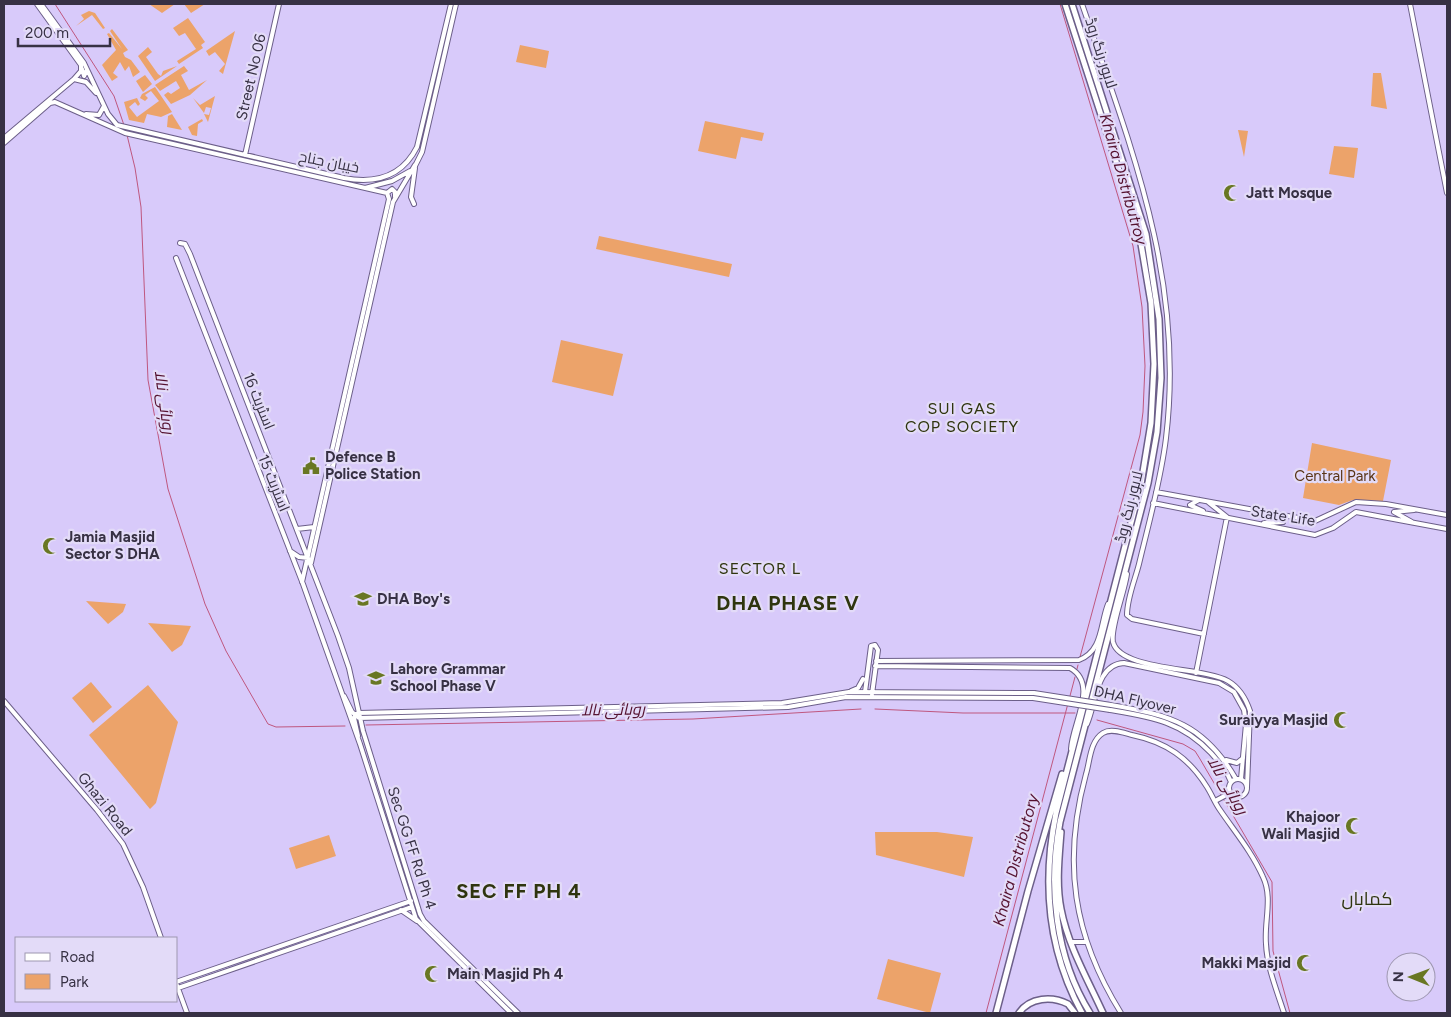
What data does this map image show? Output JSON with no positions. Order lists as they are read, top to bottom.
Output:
{
  "streets": {
    "highway": ["لاہور رنگ روڈ"],
    "main road": [
      "Street No 06",
      "خیبان جناح",
      "اسٹریٹ 16",
      "اسٹریٹ 15",
      "State Life",
      "DHA Flyover",
      "Ghazi Road",
      "Sec GG FF Rd Ph 4"
    ]
  },
  "crossings": [
    ["Street No 06", "خیبان جناح"],
    ["اسٹریٹ 16", "Sec GG FF Rd Ph 4"]
  ],
  "districts": [
    "SUI GAS COP SOCIETY",
    "SECTOR L",
    "DHA PHASE V",
    "SEC FF PH 4",
    "کماہاں"
  ],
  "water": ["Khaira Distributroy", "روہائی نالا", "Khaira Distributory"],
  "parks": ["Central Park"],
  "places": {
    "mosque": [
      "Jatt Mosque",
      "Jamia Masjid Sector S DHA",
      "Suraiyya Masjid",
      "Khajoor Wali Masjid",
      "Makki Masjid",
      "Main Masjid Ph 4"
    ],
    "public building": ["Defence B Police Station"],
    "school or university": ["DHA Boy's", "Lahore Grammar School Phase V"]
  },
  "legend": ["Road", "Park"],
  "scale_bar": "200 m",
  "north": "left"
}
